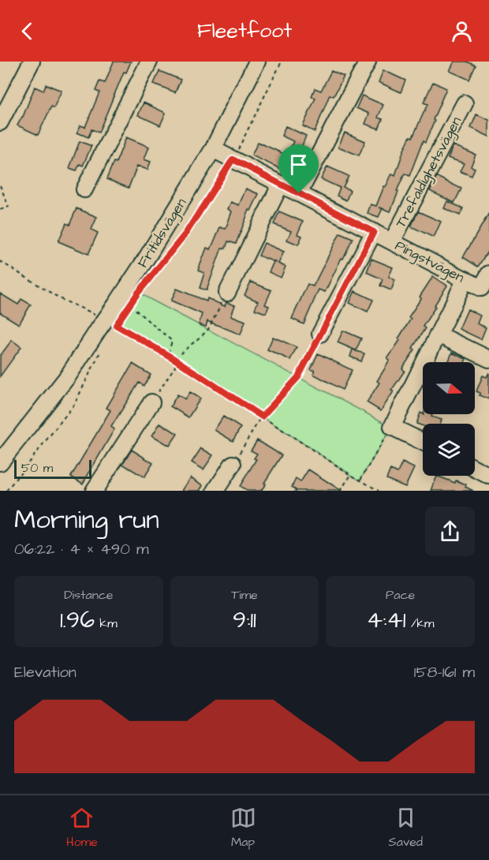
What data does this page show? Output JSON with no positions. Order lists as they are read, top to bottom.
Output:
{
  "streets": {
    "street": ["Trefaldighetsvägen", "Fritidsvägen", "Pingstvägen"]
  },
  "crossings": [
    ["Trefaldighetsvägen", "Pingstvägen"],
    ["Fritidsvägen", "Pingstvägen"]
  ],
  "scale_bar": "50 m",
  "north": "right",
  "page": {
    "header": "Fleetfoot",
    "scale": "50 m",
    "heading": ["Morning run", "06:22 · 4 × 490 m"],
    "stats": [
      ["Distance", "1.96 km"],
      ["Time", "9:11"],
      ["Pace", "4:41 /km"]
    ],
    "chart": ["Elevation", "158–161 m"],
    "tabs": ["Home", "Map", "Saved"]
  }
}
